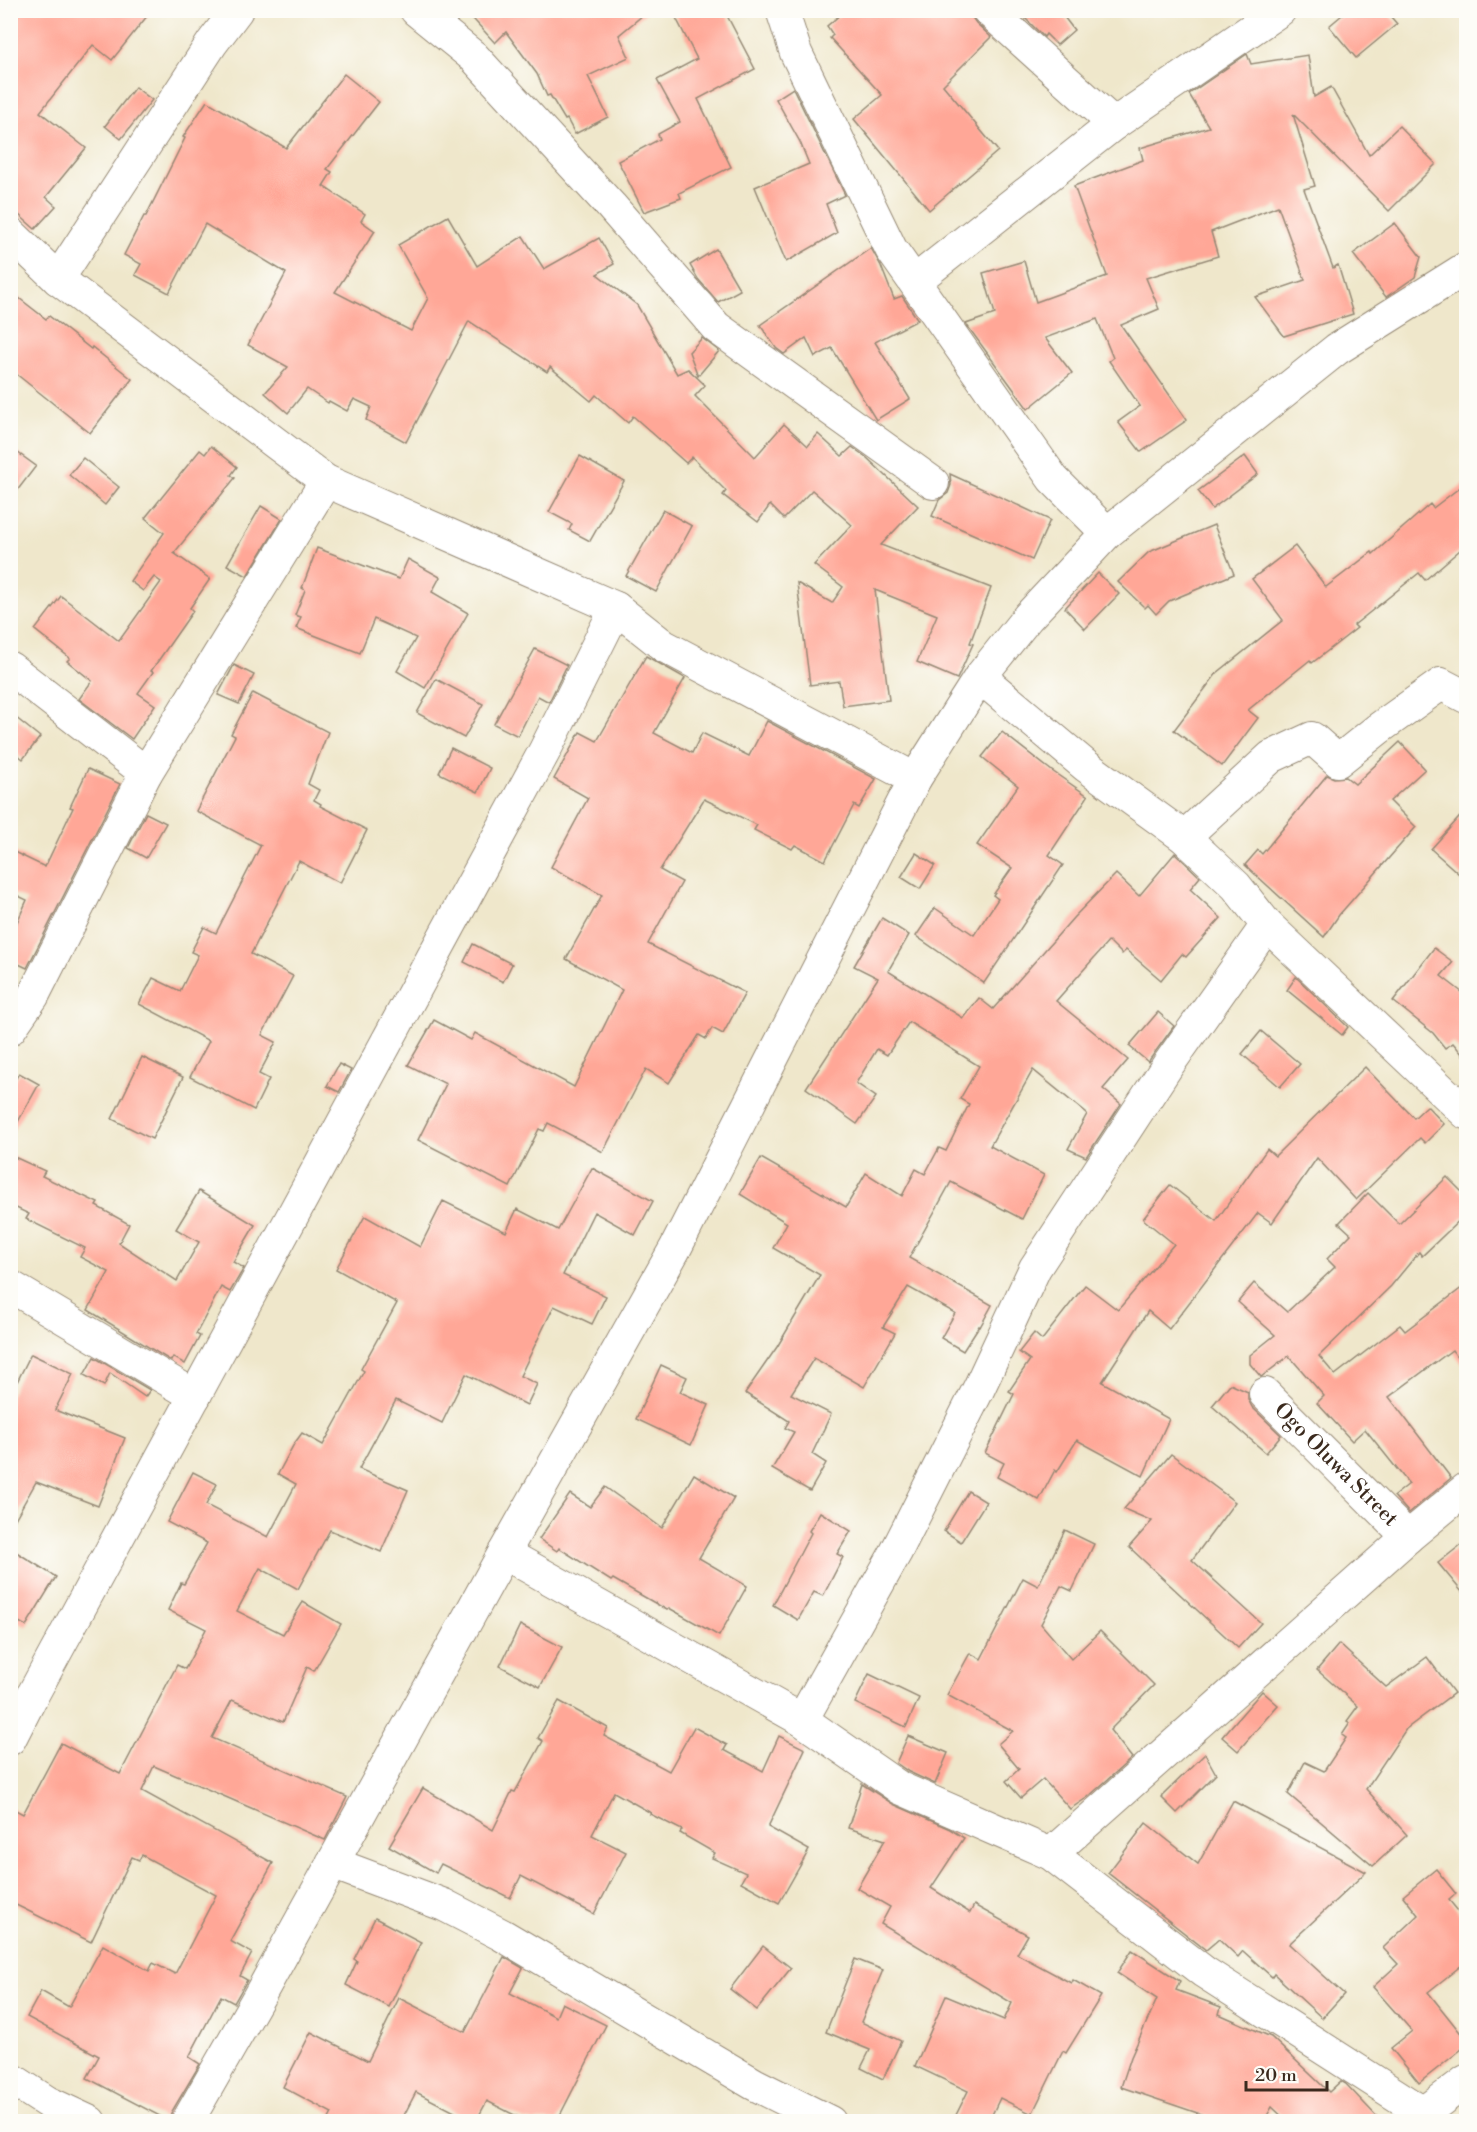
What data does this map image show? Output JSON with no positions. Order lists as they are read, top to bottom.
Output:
{
  "streets": {
    "street": ["Ogo Oluwa Street"]
  },
  "scale_bar": "20 m"
}
